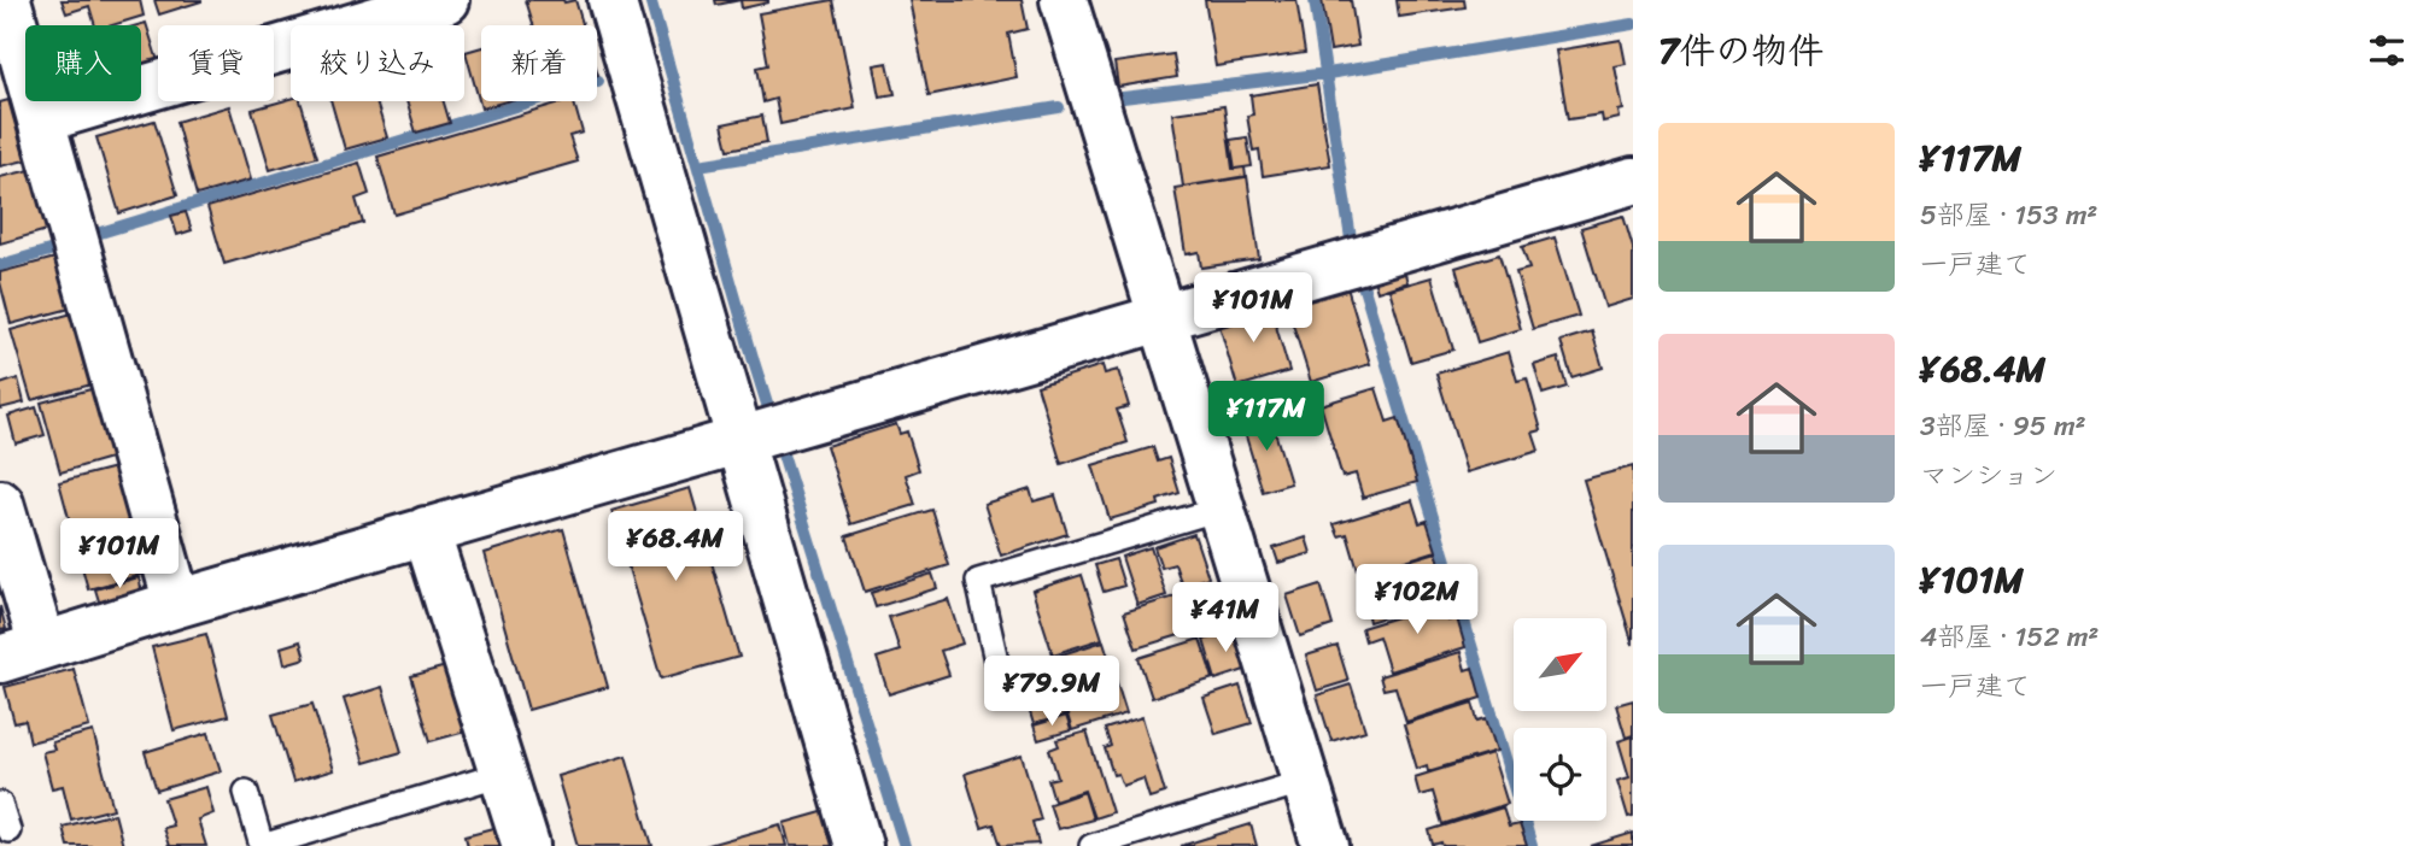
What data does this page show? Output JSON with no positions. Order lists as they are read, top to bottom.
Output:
{
  "north": "top right",
  "page": {
    "heading": "7件の物件",
    "chip": [
      "購入",
      "賃貸",
      "絞り込み",
      "新着"
    ],
    "list": [
      {
        "name": "¥117M",
        "note": "5部屋 · 153 m² · 一戸建て"
      },
      {
        "name": "¥68.4M",
        "note": "3部屋 · 95 m² · マンション"
      },
      {
        "name": "¥101M",
        "note": "4部屋 · 152 m² · 一戸建て"
      }
    ],
    "price": [
      "¥101M",
      "¥117M",
      "¥68.4M",
      "¥101M",
      "¥102M",
      "¥41M",
      "¥79.9M"
    ]
  }
}
